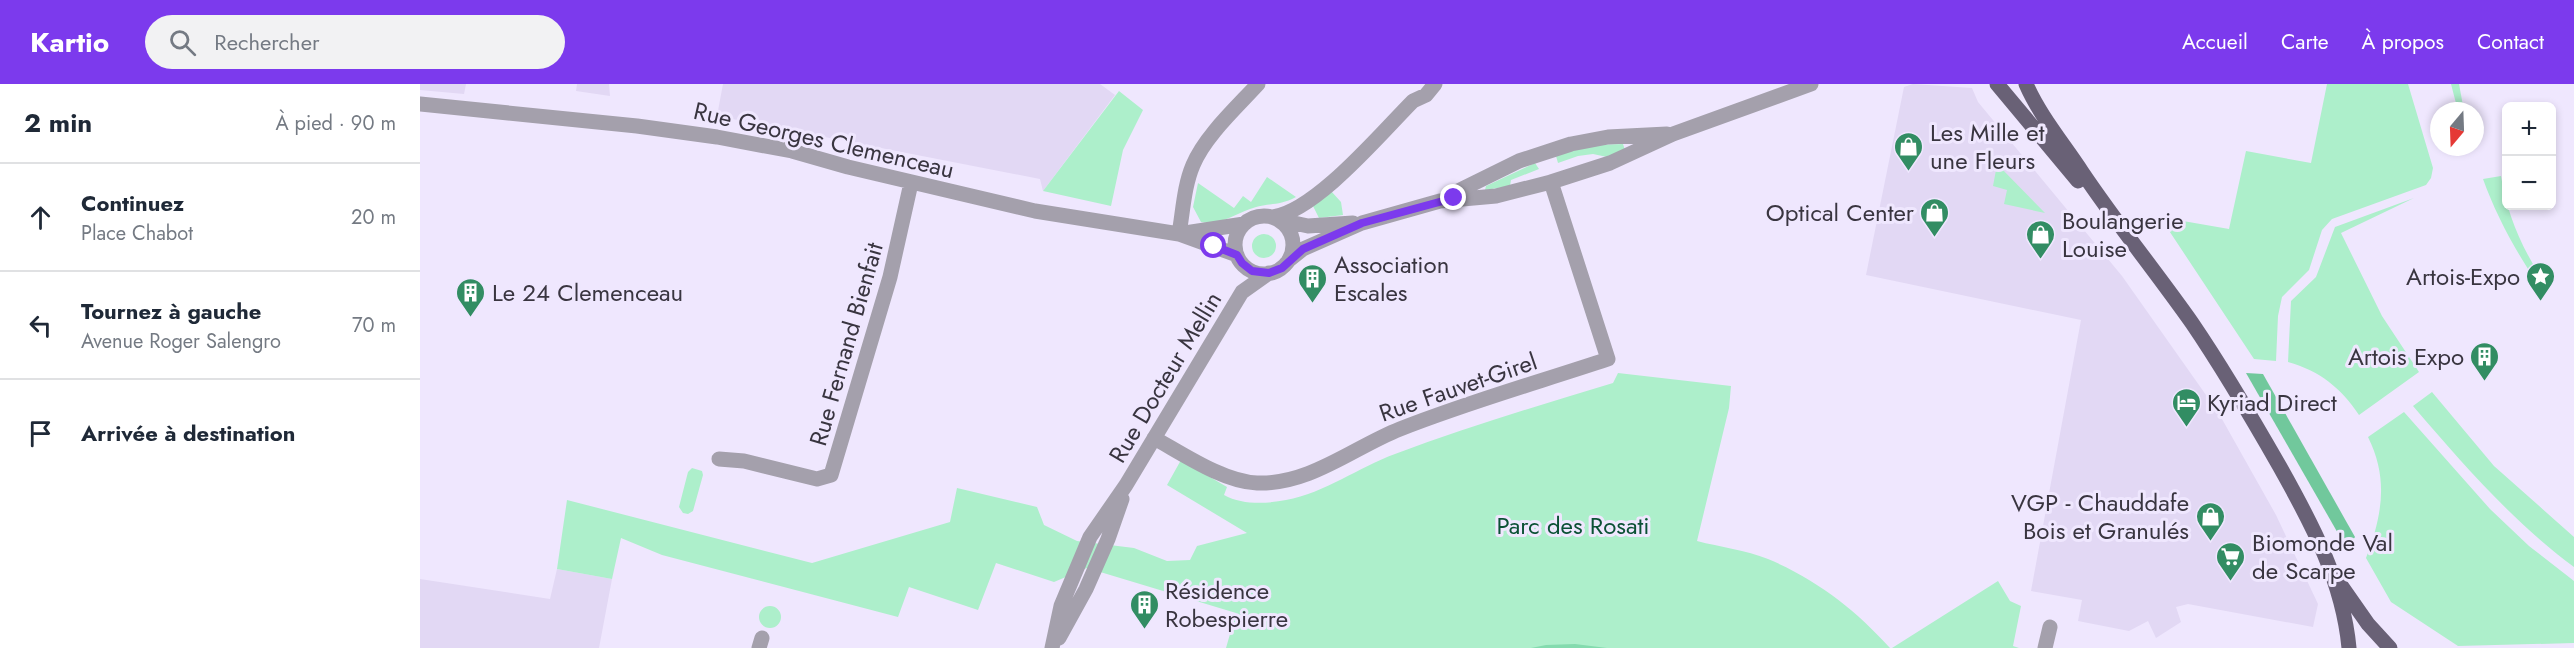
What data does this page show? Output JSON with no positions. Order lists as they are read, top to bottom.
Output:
{
  "streets": {
    "street": [
      "Rue Georges Clemenceau",
      "Rue Fernand Bienfait",
      "Rue Docteur Mellin",
      "Rue Fauvet-Girel"
    ]
  },
  "crossings": [
    ["Rue Georges Clemenceau", "Rue Fernand Bienfait"],
    ["Rue Docteur Mellin", "Rue Fauvet-Girel"]
  ],
  "parks": ["Parc des Rosati"],
  "places": {
    "shop": [
      "Les Mille et une Fleurs",
      "Optical Center",
      "Boulangerie Louise",
      "VGP - Chauddafe Bois et Granulés"
    ],
    "place": ["Artois-Expo"],
    "building": [
      "Association Escales",
      "Le 24 Clemenceau",
      "Artois Expo",
      "Résidence Robespierre"
    ],
    "hotel": ["Kyriad Direct"],
    "supermarket": ["Biomonde Val de Scarpe"]
  },
  "north": "bottom",
  "page": {
    "header": "Kartio",
    "search": "Rechercher",
    "nav": [
      "Accueil",
      "Carte",
      "À propos",
      "Contact"
    ],
    "heading": ["2 min", "À pied · 90 m"],
    "map_buttons": ["+", "−"],
    "list": [
      ["Continuez", "Place Chabot", "20 m"],
      ["Tournez à gauche", "Avenue Roger Salengro", "70 m"],
      "Arrivée à destination"
    ]
  }
}
